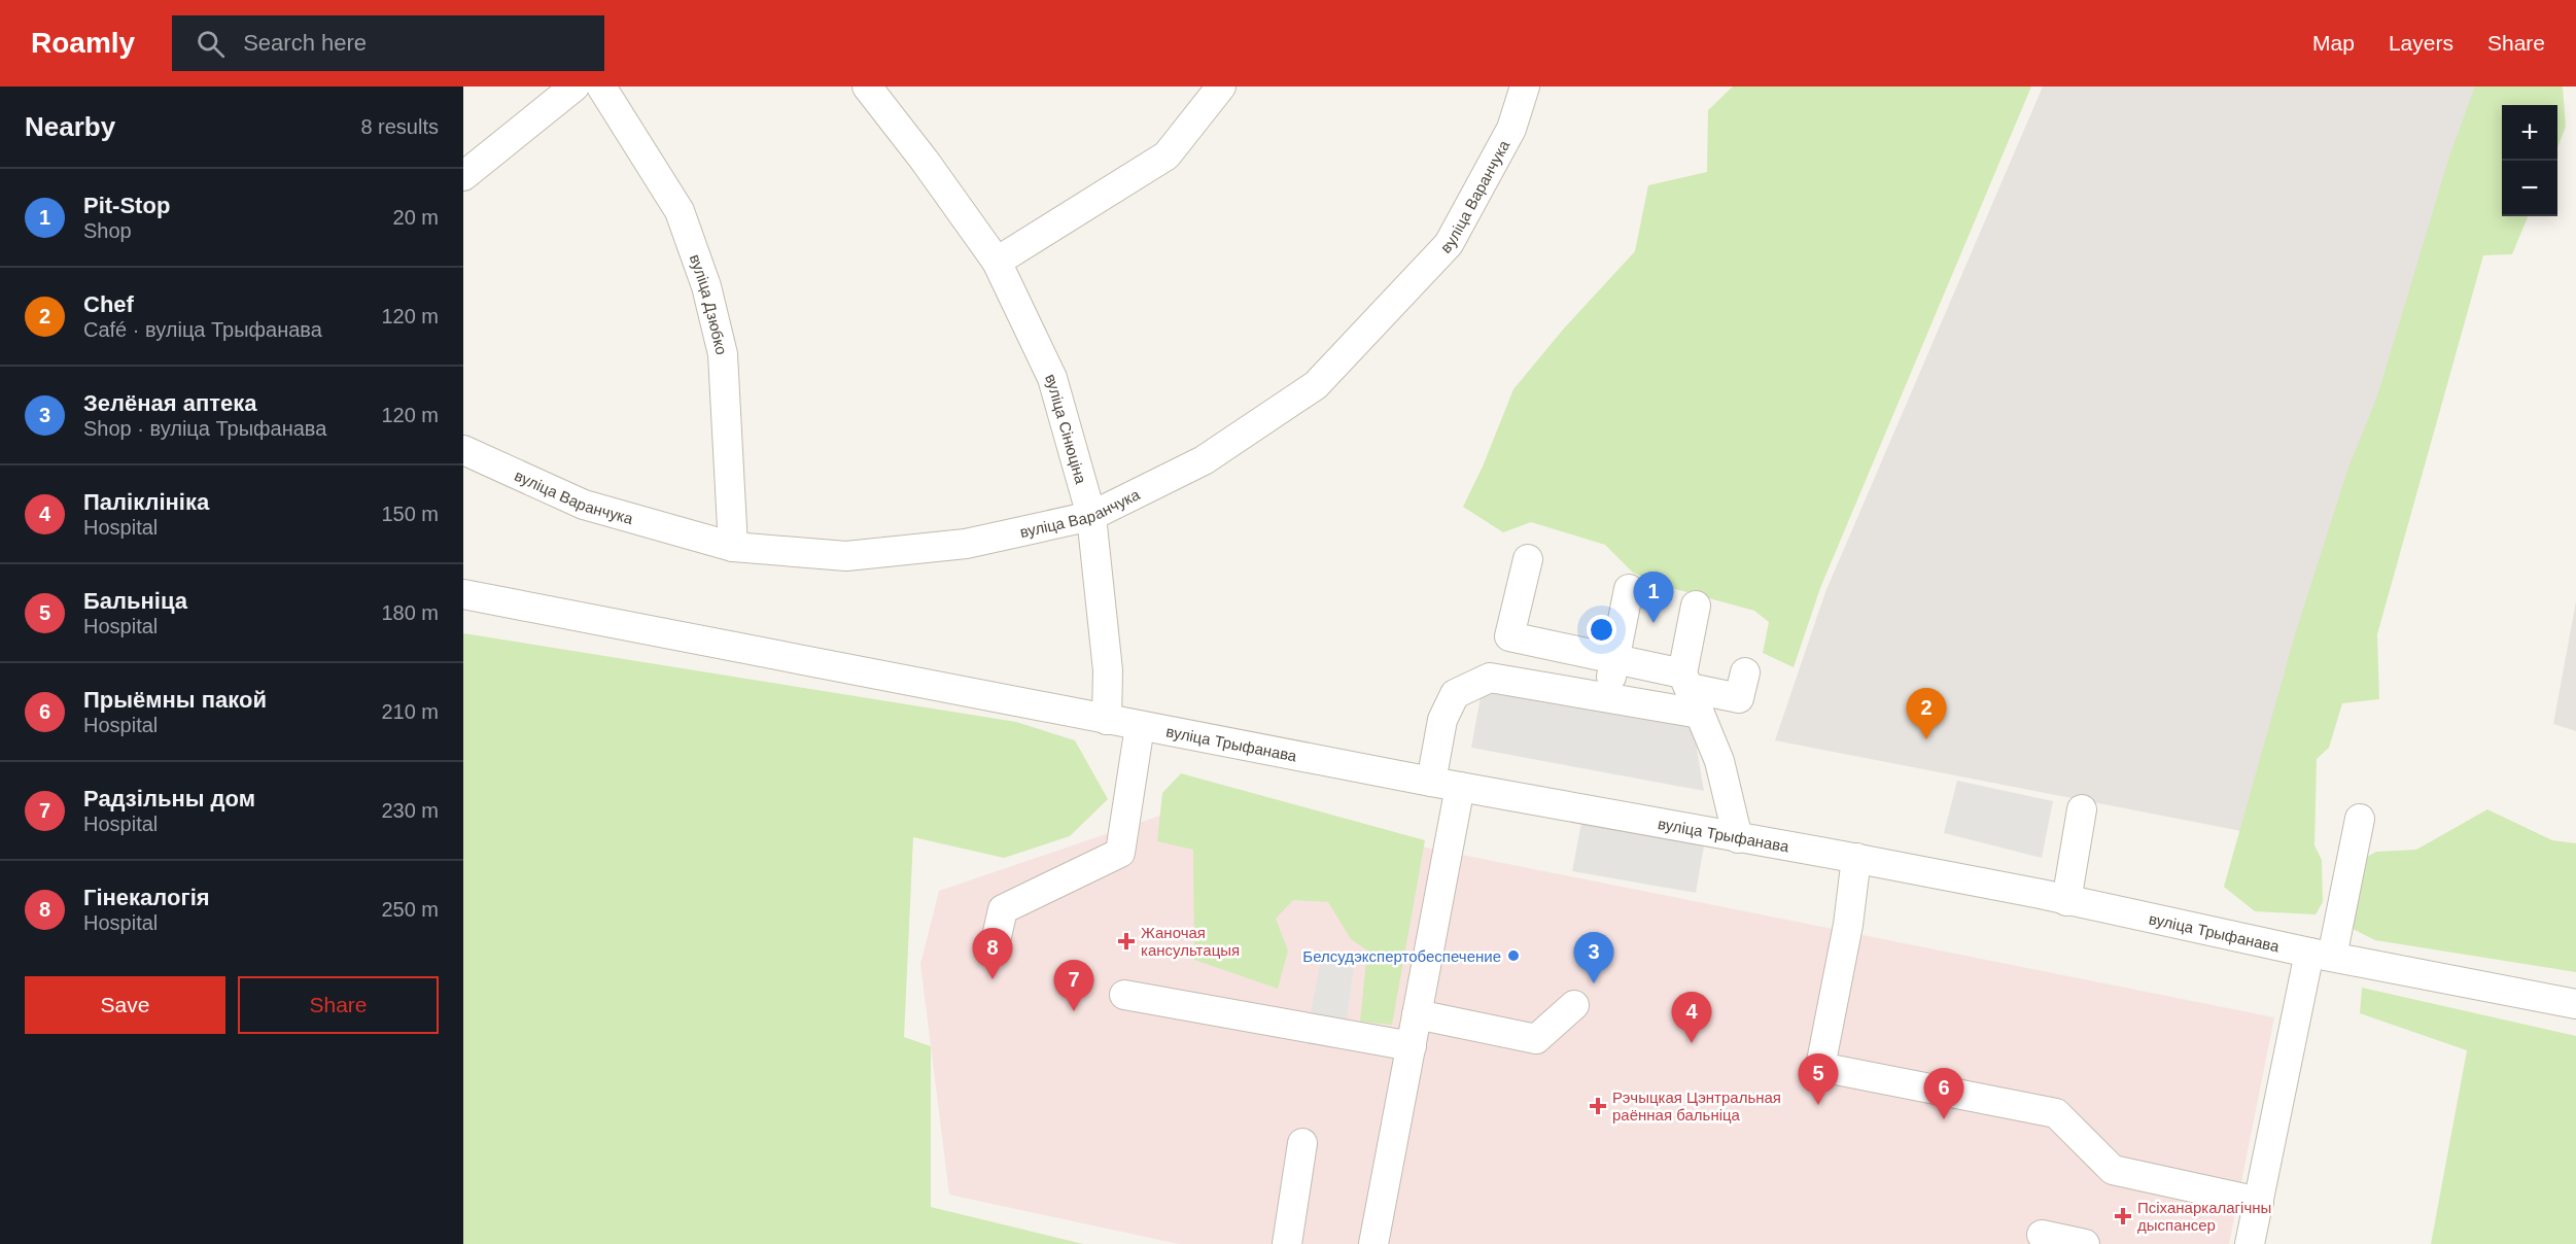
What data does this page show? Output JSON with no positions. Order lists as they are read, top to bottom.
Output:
{
  "streets": {
    "street": [
      "вуліца Варанчука",
      "вуліца Дзюбко",
      "вуліца Сінюціна",
      "вуліца Трыфанава"
    ]
  },
  "crossings": [
    ["вуліца Варанчука", "вуліца Дзюбко"],
    ["вуліца Варанчука", "вуліца Сінюціна"],
    ["вуліца Сінюціна", "вуліца Трыфанава"]
  ],
  "places": {
    "health": ["Жаночая кансультацыя", "Рэчыцкая Цэнтральная раённая бальніца", "Псіханаркалагічны дыспансер"],
    "other": ["Белсудэкспертобеспечение"]
  },
  "page": {
    "header": "Roamly",
    "search": "Search here",
    "nav": ["Map", "Layers", "Share"],
    "heading": ["Nearby", "8 results"],
    "map_buttons": ["+", "−"],
    "list": [
      {
        "mark": "1",
        "name": "Pit-Stop",
        "note": "Shop",
        "value": "20 m"
      },
      {
        "mark": "2",
        "name": "Chef",
        "note": "Café · вуліца Трыфанава",
        "value": "120 m"
      },
      {
        "mark": "3",
        "name": "Зелёная аптека",
        "note": "Shop · вуліца Трыфанава",
        "value": "120 m"
      },
      {
        "mark": "4",
        "name": "Паліклініка",
        "note": "Hospital",
        "value": "150 m"
      },
      {
        "mark": "5",
        "name": "Бальніца",
        "note": "Hospital",
        "value": "180 m"
      },
      {
        "mark": "6",
        "name": "Прыёмны пакой",
        "note": "Hospital",
        "value": "210 m"
      },
      {
        "mark": "7",
        "name": "Радзільны дом",
        "note": "Hospital",
        "value": "230 m"
      },
      {
        "mark": "8",
        "name": "Гінекалогія",
        "note": "Hospital",
        "value": "250 m"
      }
    ],
    "pins": [
      "1",
      "2",
      "8",
      "3",
      "7",
      "4",
      "5",
      "6"
    ],
    "buttons": ["Save", "Share"]
  }
}
